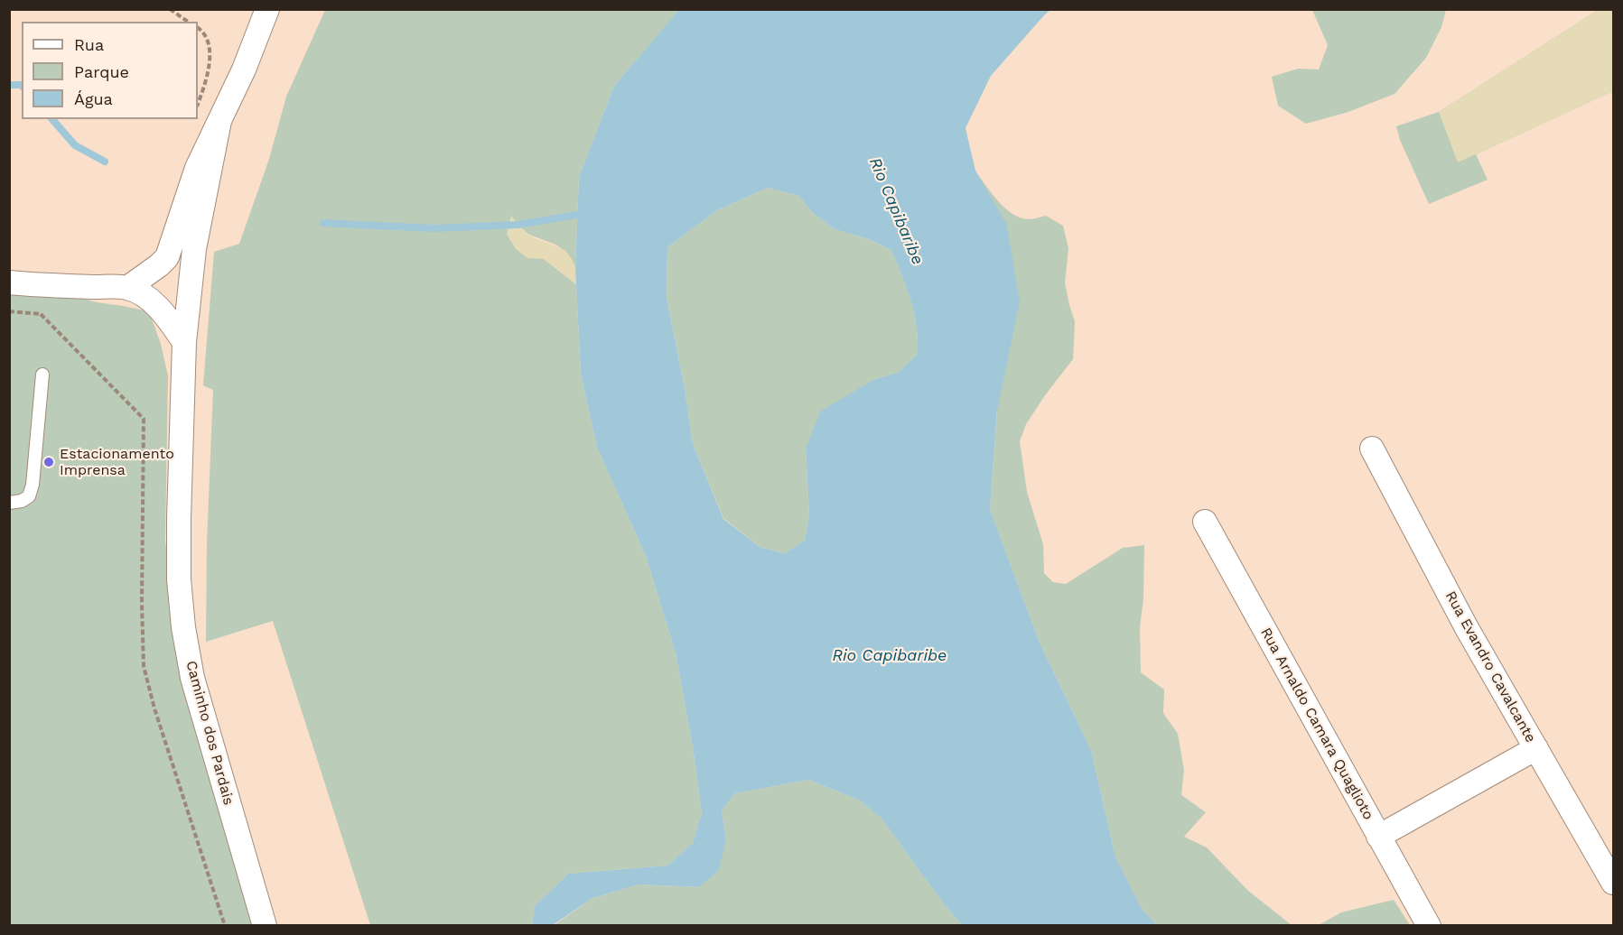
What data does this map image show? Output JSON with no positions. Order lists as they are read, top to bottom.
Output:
{
  "streets": {
    "street": ["Rua Evandro Cavalcante", "Rua Arnaldo Camara Quaglioto", "Caminho dos Pardais"]
  },
  "water": ["Rio Capibaribe"],
  "places": ["Estacionamento Imprensa"],
  "legend": ["Rua", "Parque", "Água"]
}
